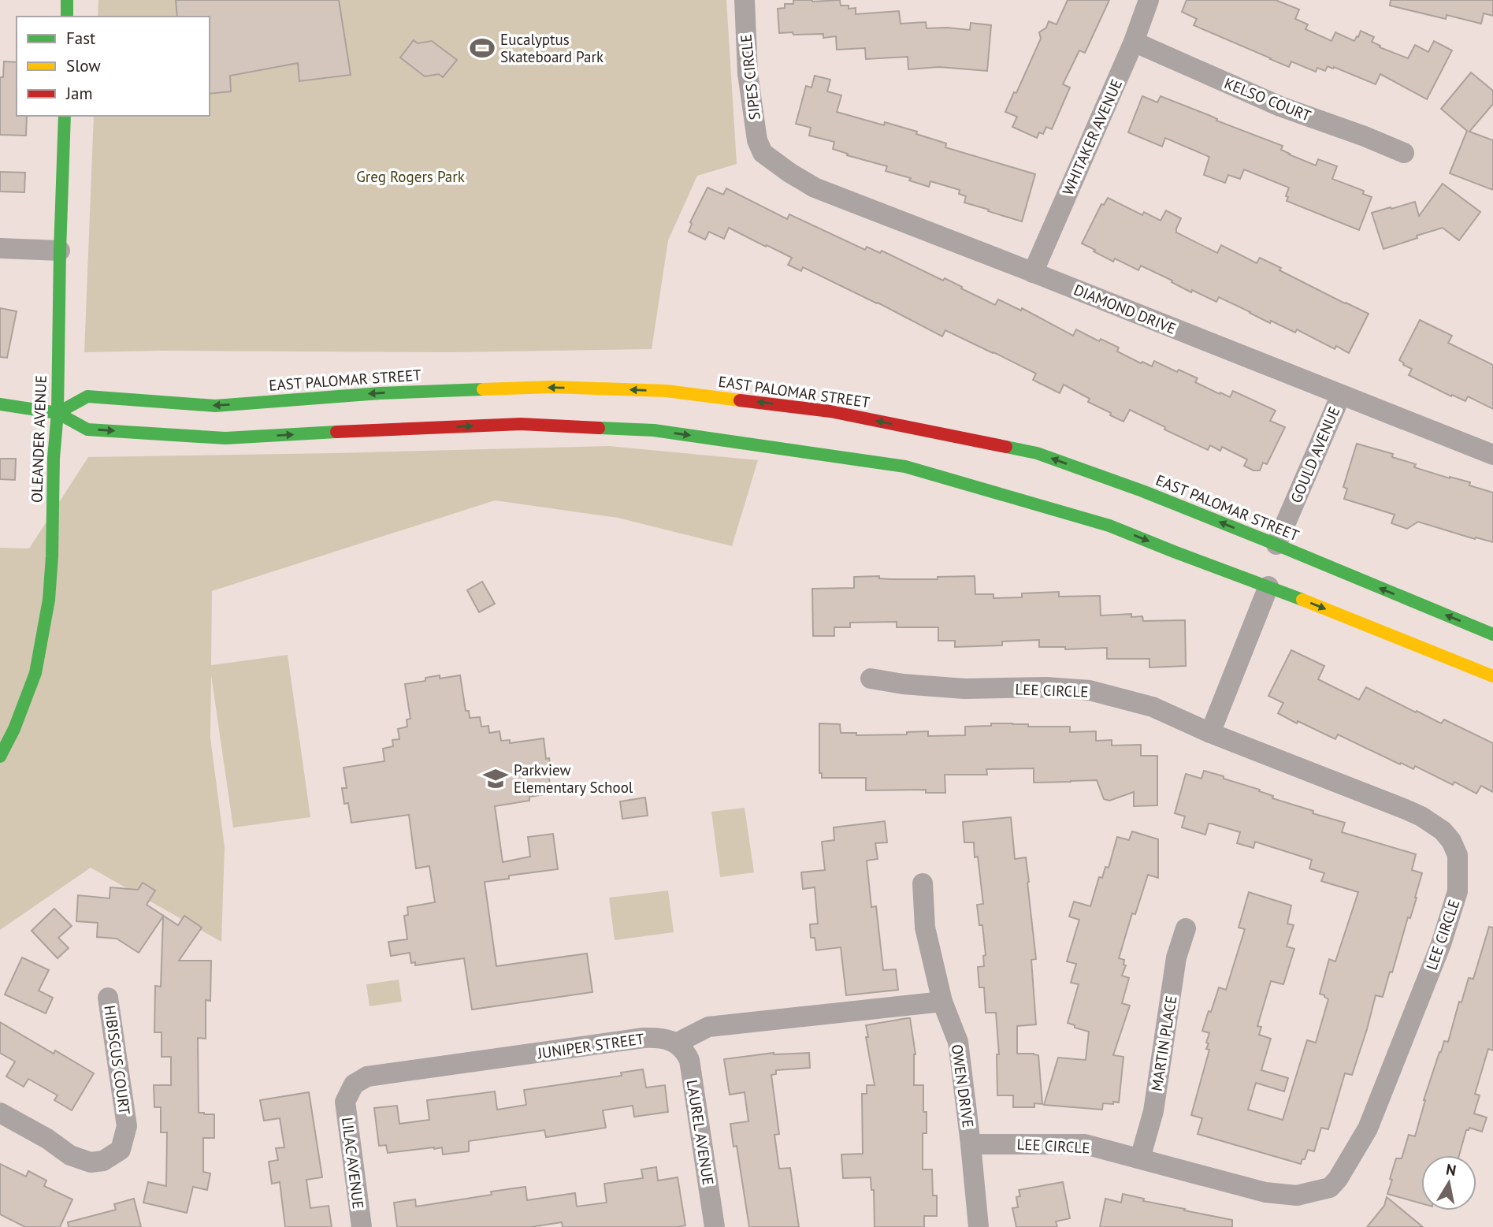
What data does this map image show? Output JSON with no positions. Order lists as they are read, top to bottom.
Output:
{
  "streets": {
    "main road": ["EAST PALOMAR STREET", "OLEANDER AVENUE"],
    "street": [
      "SIPES CIRCLE",
      "KELSO COURT",
      "WHITAKER AVENUE",
      "DIAMOND DRIVE",
      "GOULD AVENUE",
      "LEE CIRCLE",
      "MARTIN PLACE",
      "JUNIPER STREET",
      "HIBISCUS COURT",
      "OWEN DRIVE",
      "LAUREL AVENUE",
      "LILAC AVENUE"
    ]
  },
  "crossings": [
    ["SIPES CIRCLE", "DIAMOND DRIVE"],
    ["KELSO COURT", "WHITAKER AVENUE"],
    ["WHITAKER AVENUE", "DIAMOND DRIVE"],
    ["DIAMOND DRIVE", "GOULD AVENUE"],
    ["EAST PALOMAR STREET", "OLEANDER AVENUE"],
    ["EAST PALOMAR STREET", "GOULD AVENUE"],
    ["LEE CIRCLE", "MARTIN PLACE"],
    ["LEE CIRCLE", "OWEN DRIVE"],
    ["JUNIPER STREET", "LAUREL AVENUE"],
    ["JUNIPER STREET", "LILAC AVENUE"]
  ],
  "parks": ["Greg Rogers Park"],
  "places": {
    "sports": ["Eucalyptus Skateboard Park"],
    "school or university": ["Parkview Elementary School"]
  },
  "legend": ["Fast", "Slow", "Jam"],
  "north": "top"
}
